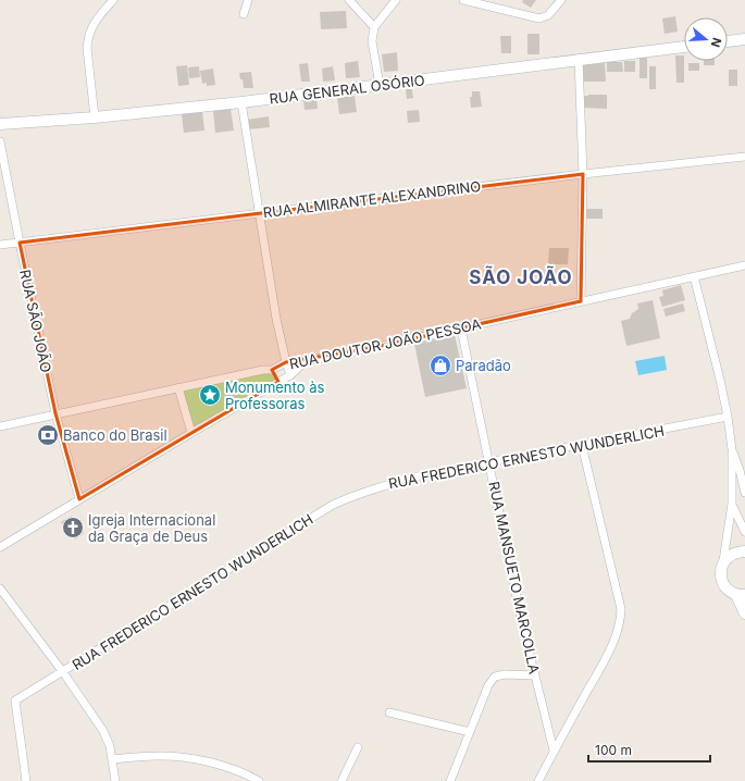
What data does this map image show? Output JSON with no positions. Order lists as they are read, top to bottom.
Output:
{
  "streets": {
    "street": [
      "RUA GENERAL OSÓRIO",
      "RUA ALMIRANTE ALEXANDRINO",
      "RUA SÃO JOÃO",
      "RUA DOUTOR JOÃO PESSOA",
      "RUA FREDERICO ERNESTO WUNDERLICH",
      "RUA MANSUETO MARCOLLA"
    ]
  },
  "crossings": [
    ["RUA ALMIRANTE ALEXANDRINO", "RUA SÃO JOÃO"],
    ["RUA SÃO JOÃO", "RUA DOUTOR JOÃO PESSOA"],
    ["RUA DOUTOR JOÃO PESSOA", "RUA MANSUETO MARCOLLA"],
    ["RUA FREDERICO ERNESTO WUNDERLICH", "RUA MANSUETO MARCOLLA"]
  ],
  "districts": ["SÃO JOÃO"],
  "places": {
    "shop": ["Paradão"],
    "place": ["Monumento às Professoras"],
    "bank": ["Banco do Brasil"],
    "church": ["Igreja Internacional da Graça de Deus"]
  },
  "scale_bar": "100 m",
  "north": "right"
}
